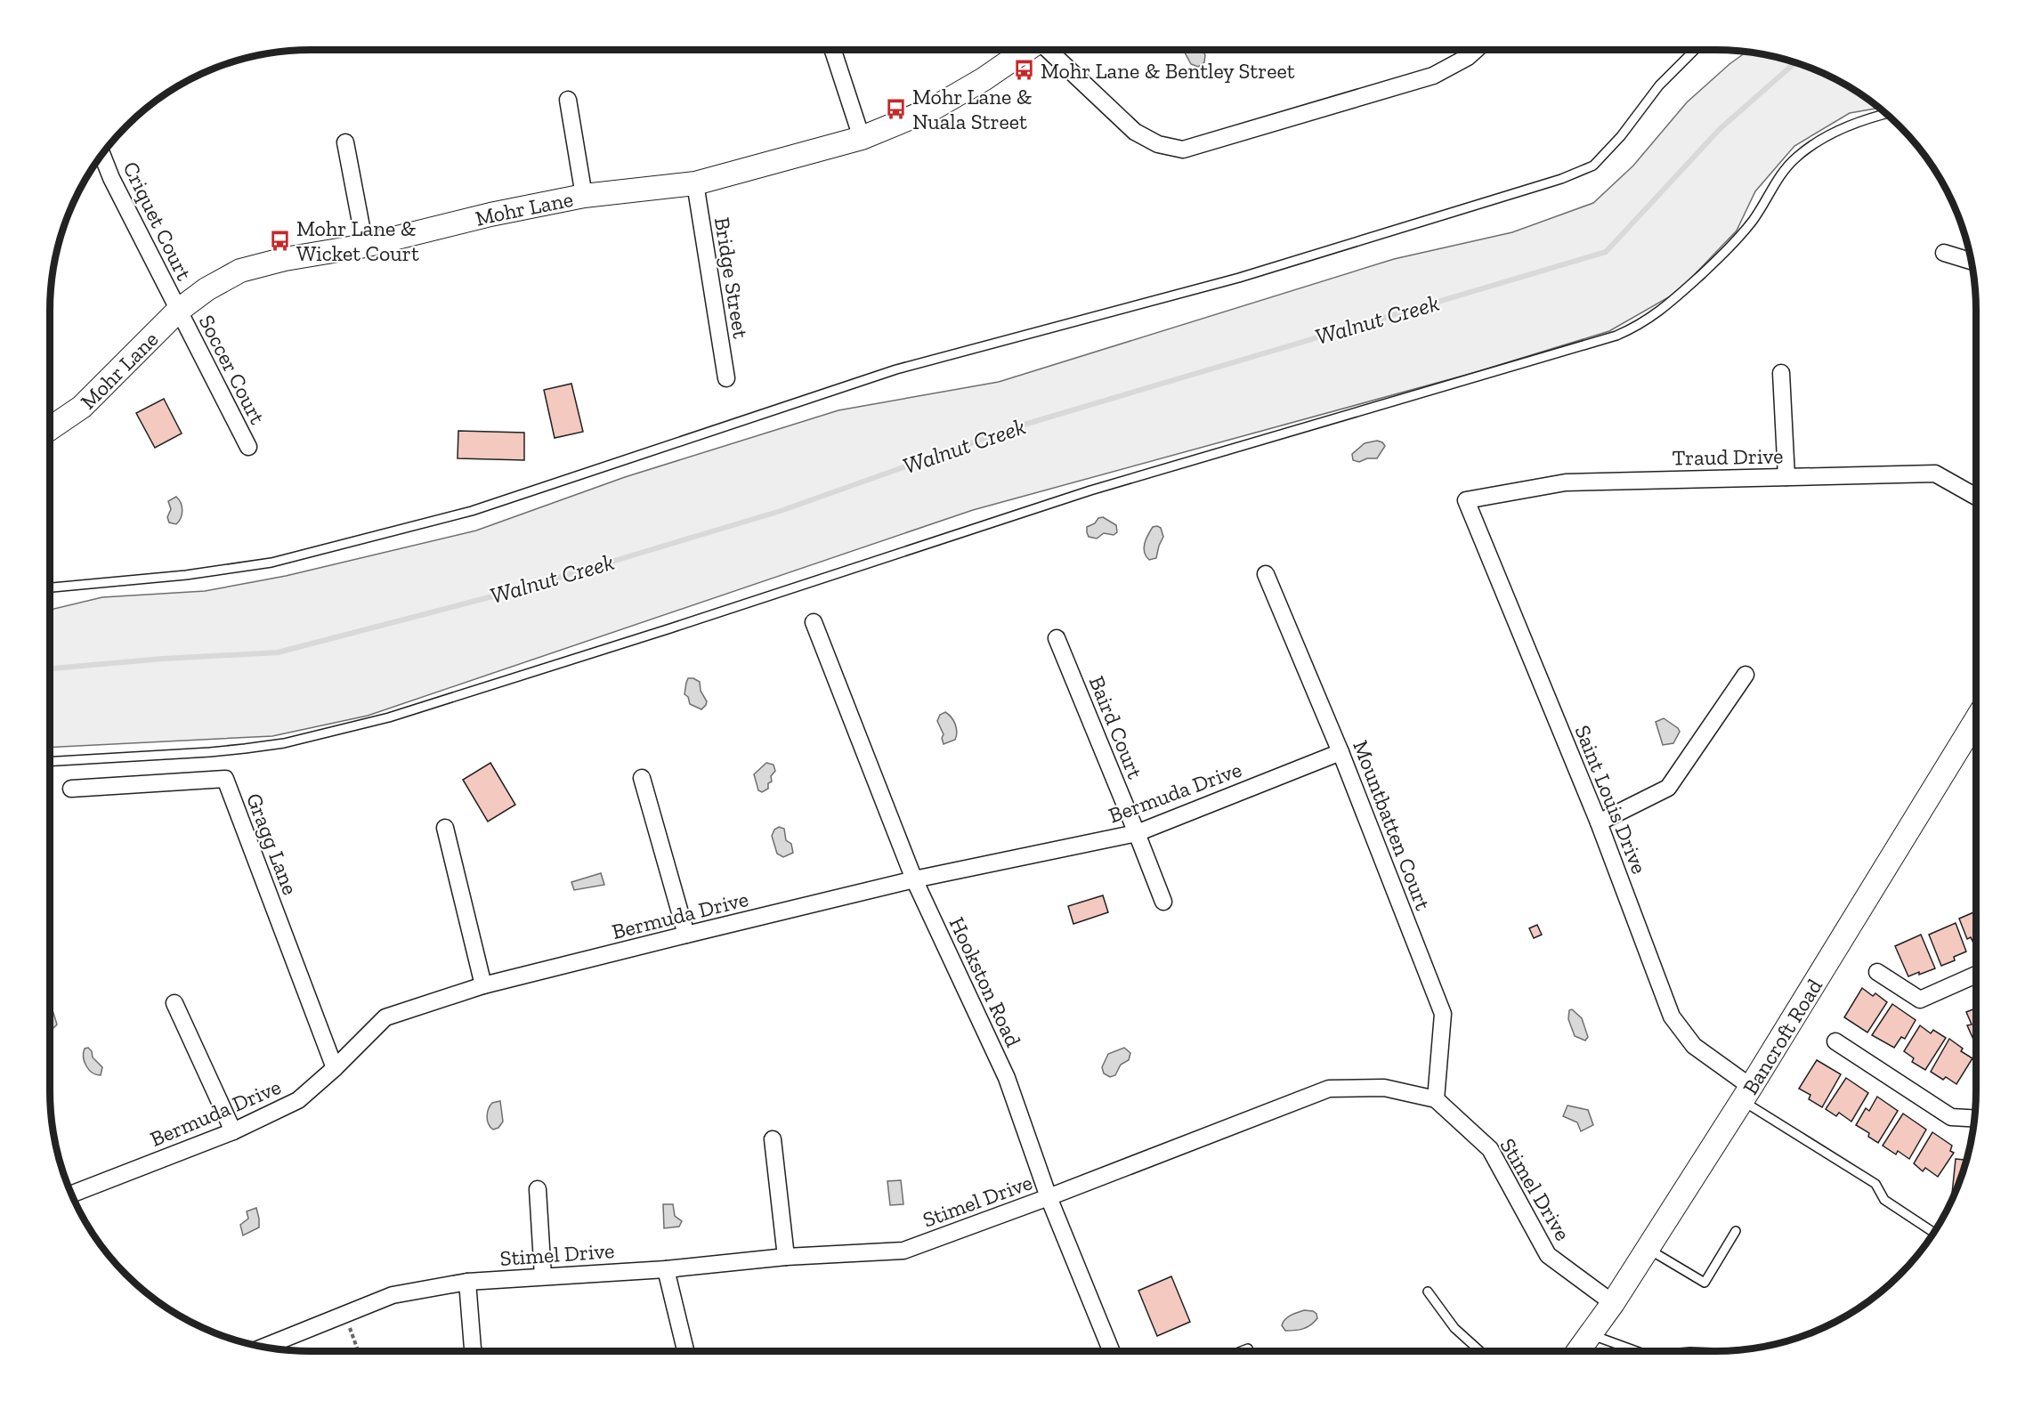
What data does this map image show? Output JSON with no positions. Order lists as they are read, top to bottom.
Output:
{
  "streets": {
    "street": [
      "Mohr Lane",
      "Criquet Court",
      "Bridge Street",
      "Soccer Court",
      "Traud Drive",
      "Baird Court",
      "Bermuda Drive",
      "Saint Louis Drive",
      "Mountbatten Court",
      "Gragg Lane",
      "Hookston Road",
      "Bancroft Road",
      "Stimel Drive"
    ]
  },
  "crossings": [
    ["Mohr Lane", "Criquet Court"],
    ["Mohr Lane", "Bridge Street"],
    ["Mohr Lane", "Soccer Court"],
    ["Criquet Court", "Soccer Court"],
    ["Traud Drive", "Saint Louis Drive"],
    ["Baird Court", "Bermuda Drive"],
    ["Bermuda Drive", "Mountbatten Court"],
    ["Bermuda Drive", "Gragg Lane"],
    ["Bermuda Drive", "Hookston Road"],
    ["Saint Louis Drive", "Bancroft Road"],
    ["Mountbatten Court", "Stimel Drive"],
    ["Hookston Road", "Stimel Drive"],
    ["Bancroft Road", "Stimel Drive"]
  ],
  "water": ["Walnut Creek"],
  "places": {
    "bus stop": ["Mohr Lane & Bentley Street", "Mohr Lane & Nuala Street", "Mohr Lane & Wicket Court"]
  }
}
